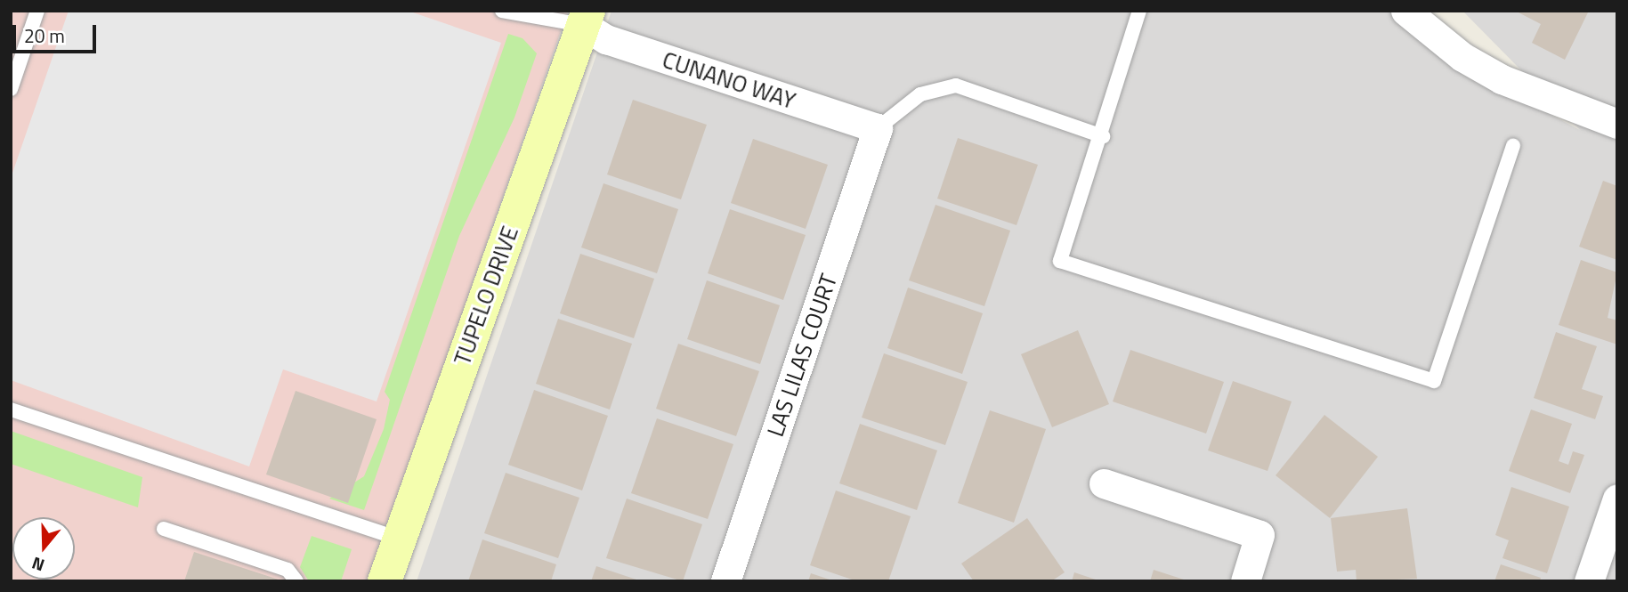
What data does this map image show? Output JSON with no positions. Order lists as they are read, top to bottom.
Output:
{
  "streets": {
    "street": ["CUNANO WAY", "TUPELO DRIVE", "LAS LILAS COURT"]
  },
  "crossings": [
    ["CUNANO WAY", "TUPELO DRIVE"],
    ["CUNANO WAY", "LAS LILAS COURT"]
  ],
  "scale_bar": "20 m",
  "north": "bottom"
}
